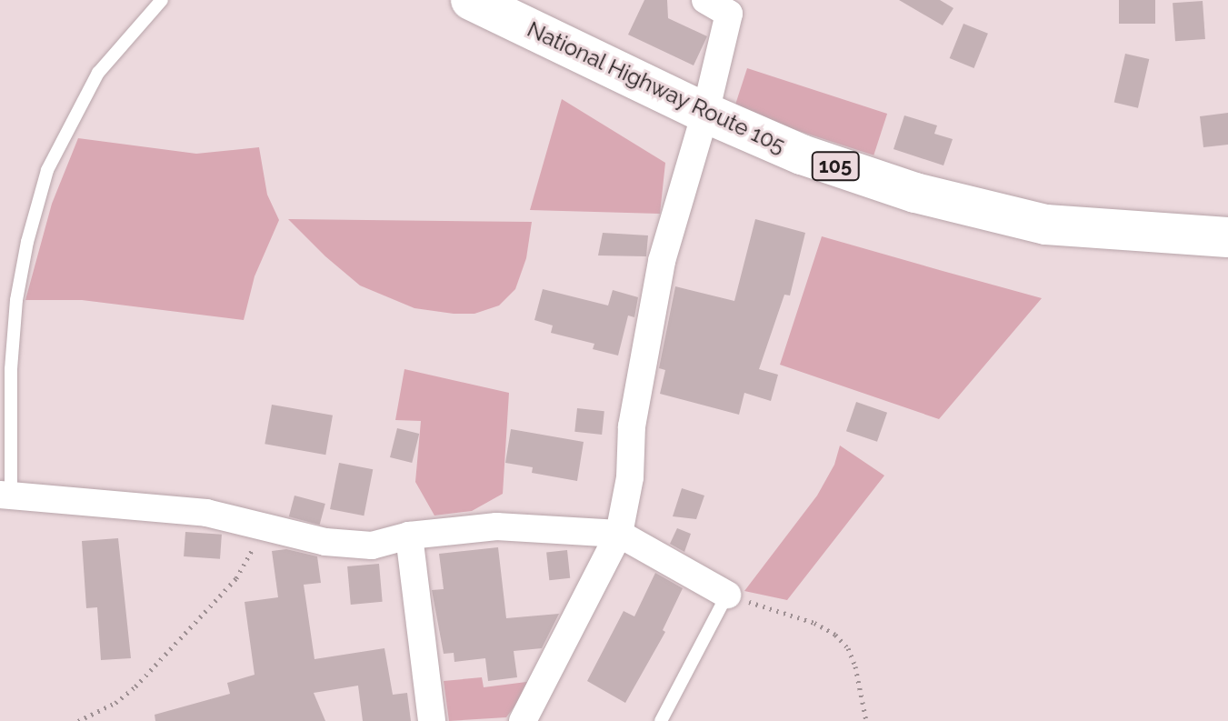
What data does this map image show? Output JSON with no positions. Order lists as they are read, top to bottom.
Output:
{
  "streets": {
    "highway": ["National Highway Route 105", "105"]
  }
}
